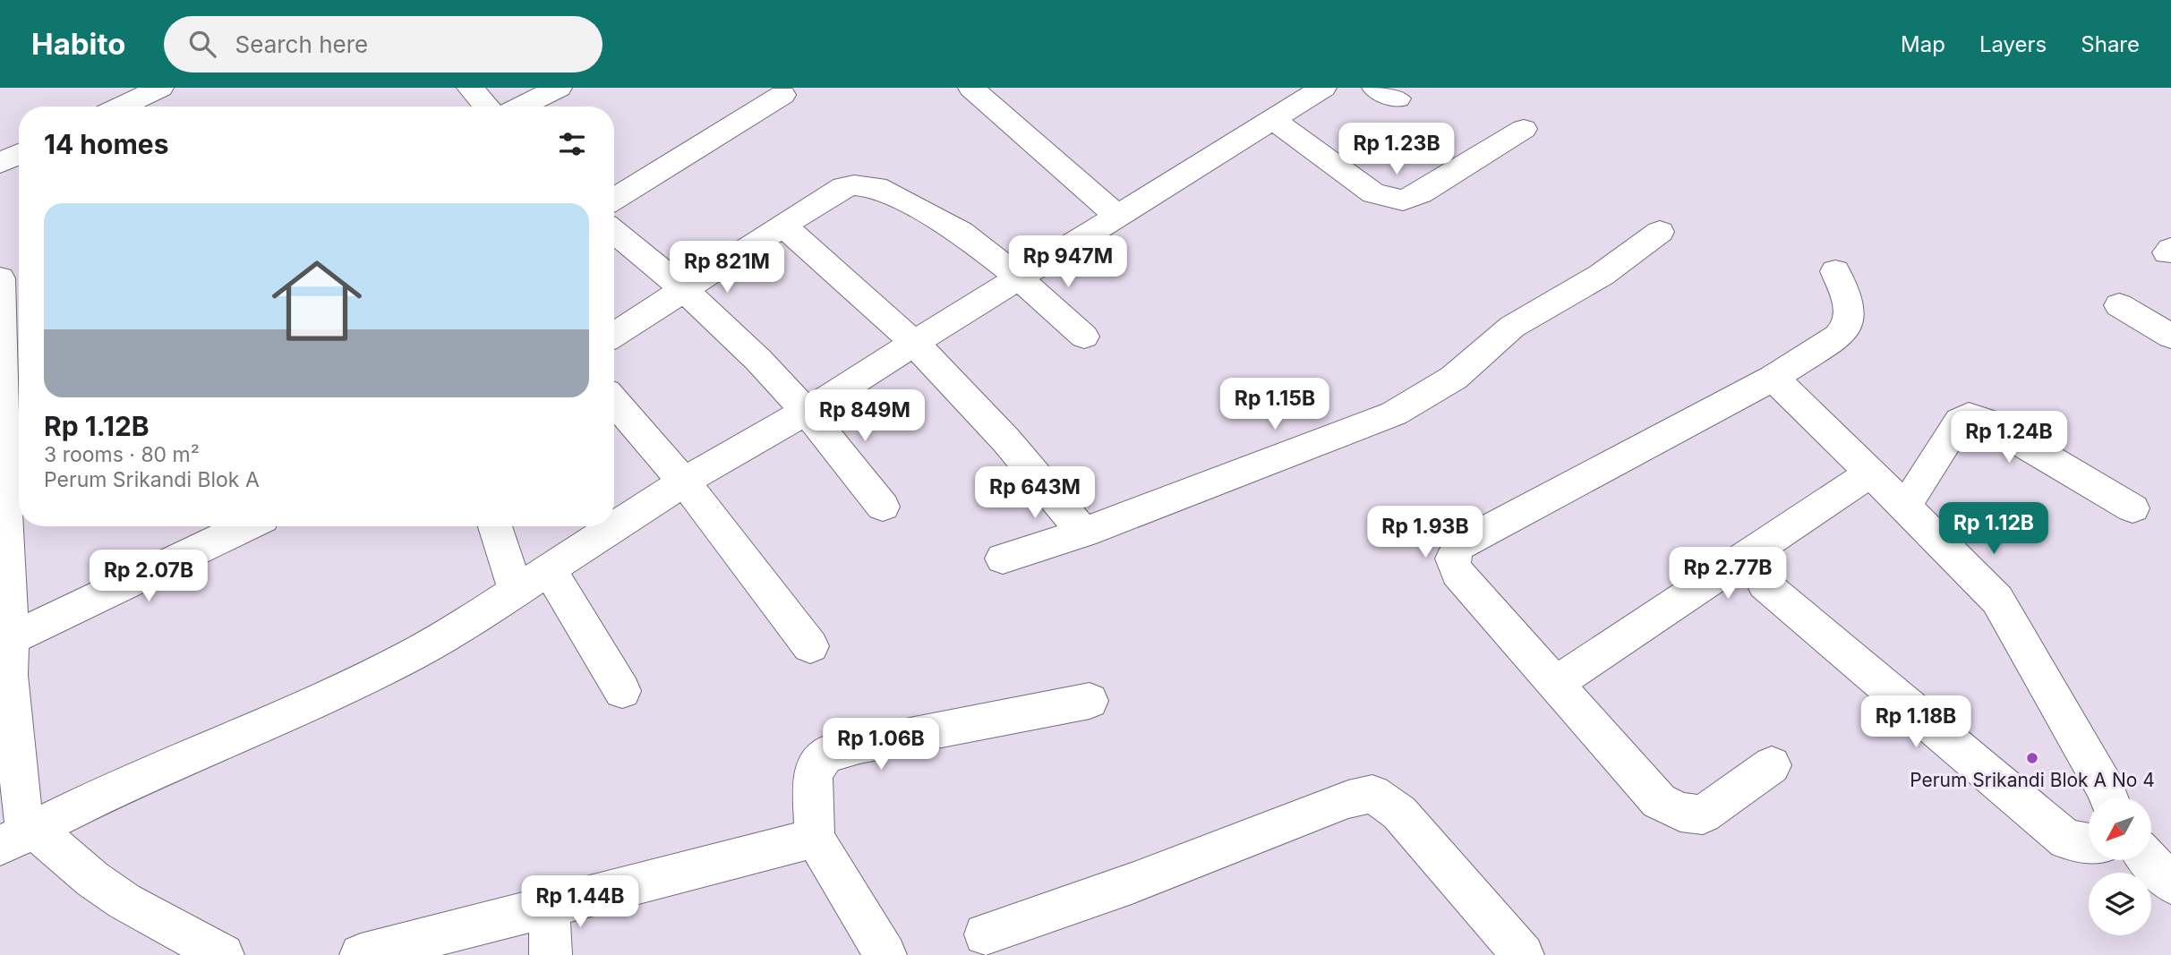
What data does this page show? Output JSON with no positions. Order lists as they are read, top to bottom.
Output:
{
  "places": ["Perum Srikandi Blok A No 4"],
  "north": "bottom left",
  "page": {
    "header": "Habito",
    "search": "Search here",
    "nav": ["Map", "Layers", "Share"],
    "heading": "14 homes",
    "price": [
      "Rp 1.23B",
      "Rp 947M",
      "Rp 821M",
      "Rp 1.15B",
      "Rp 849M",
      "Rp 1.24B",
      "Rp 643M",
      "Rp 1.12B",
      "Rp 1.93B",
      "Rp 2.77B",
      "Rp 2.07B",
      "Rp 1.18B",
      "Rp 1.06B",
      "Rp 1.44B"
    ],
    "list": [
      {
        "name": "Rp 1.12B",
        "note": "3 rooms · 80 m² · Perum Srikandi Blok A"
      }
    ]
  }
}
